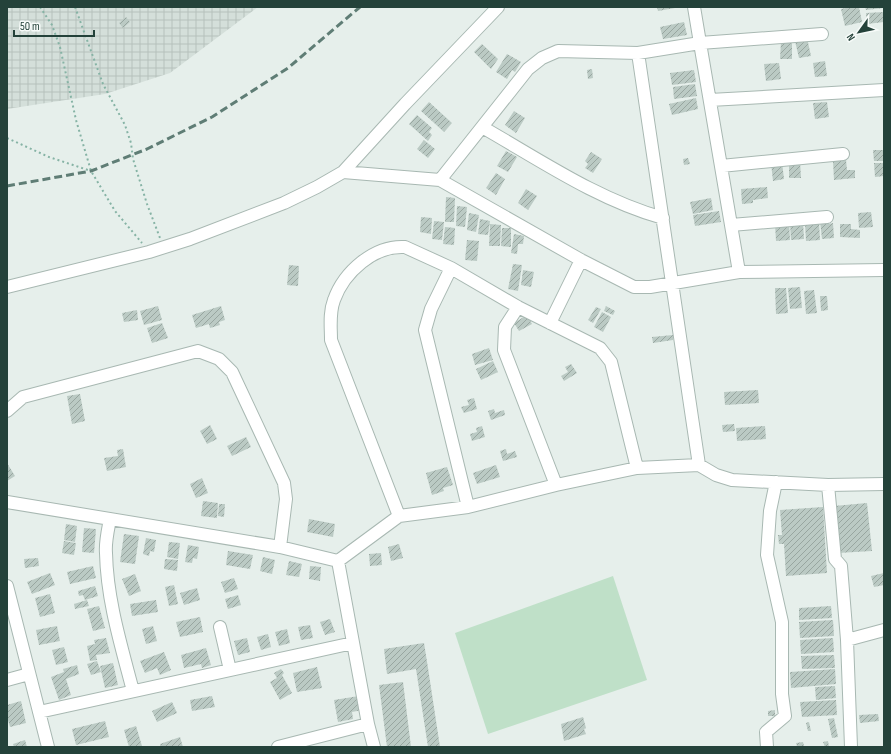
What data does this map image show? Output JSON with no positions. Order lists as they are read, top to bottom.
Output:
{
  "scale_bar": "50 m",
  "north": "bottom left"
}
